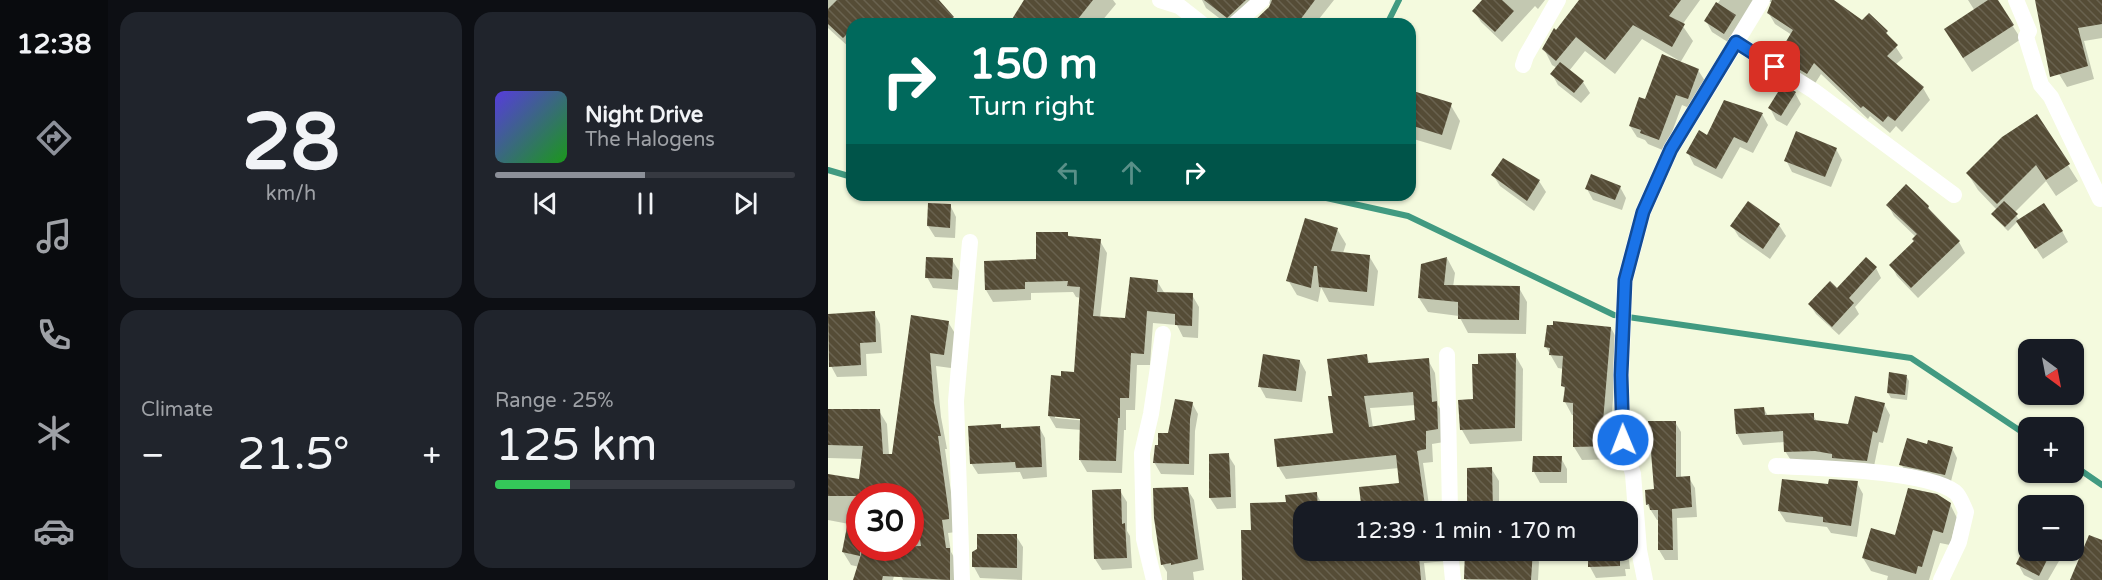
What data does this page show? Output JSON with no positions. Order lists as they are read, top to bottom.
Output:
{
  "north": "bottom right",
  "page": {
    "tabs": "12:38",
    "tile": [
      ["28", "km/h"],
      "Climate",
      ["Range · 25%", "125 km"]
    ],
    "turn": ["150 m", "Turn right"],
    "song": ["Night Drive", "The Halogens"],
    "map_buttons": ["+", "−"],
    "heat": ["−", "21.5°", "+"],
    "limit": "30",
    "trip": "12:39 · 1 min · 170 m"
  }
}
